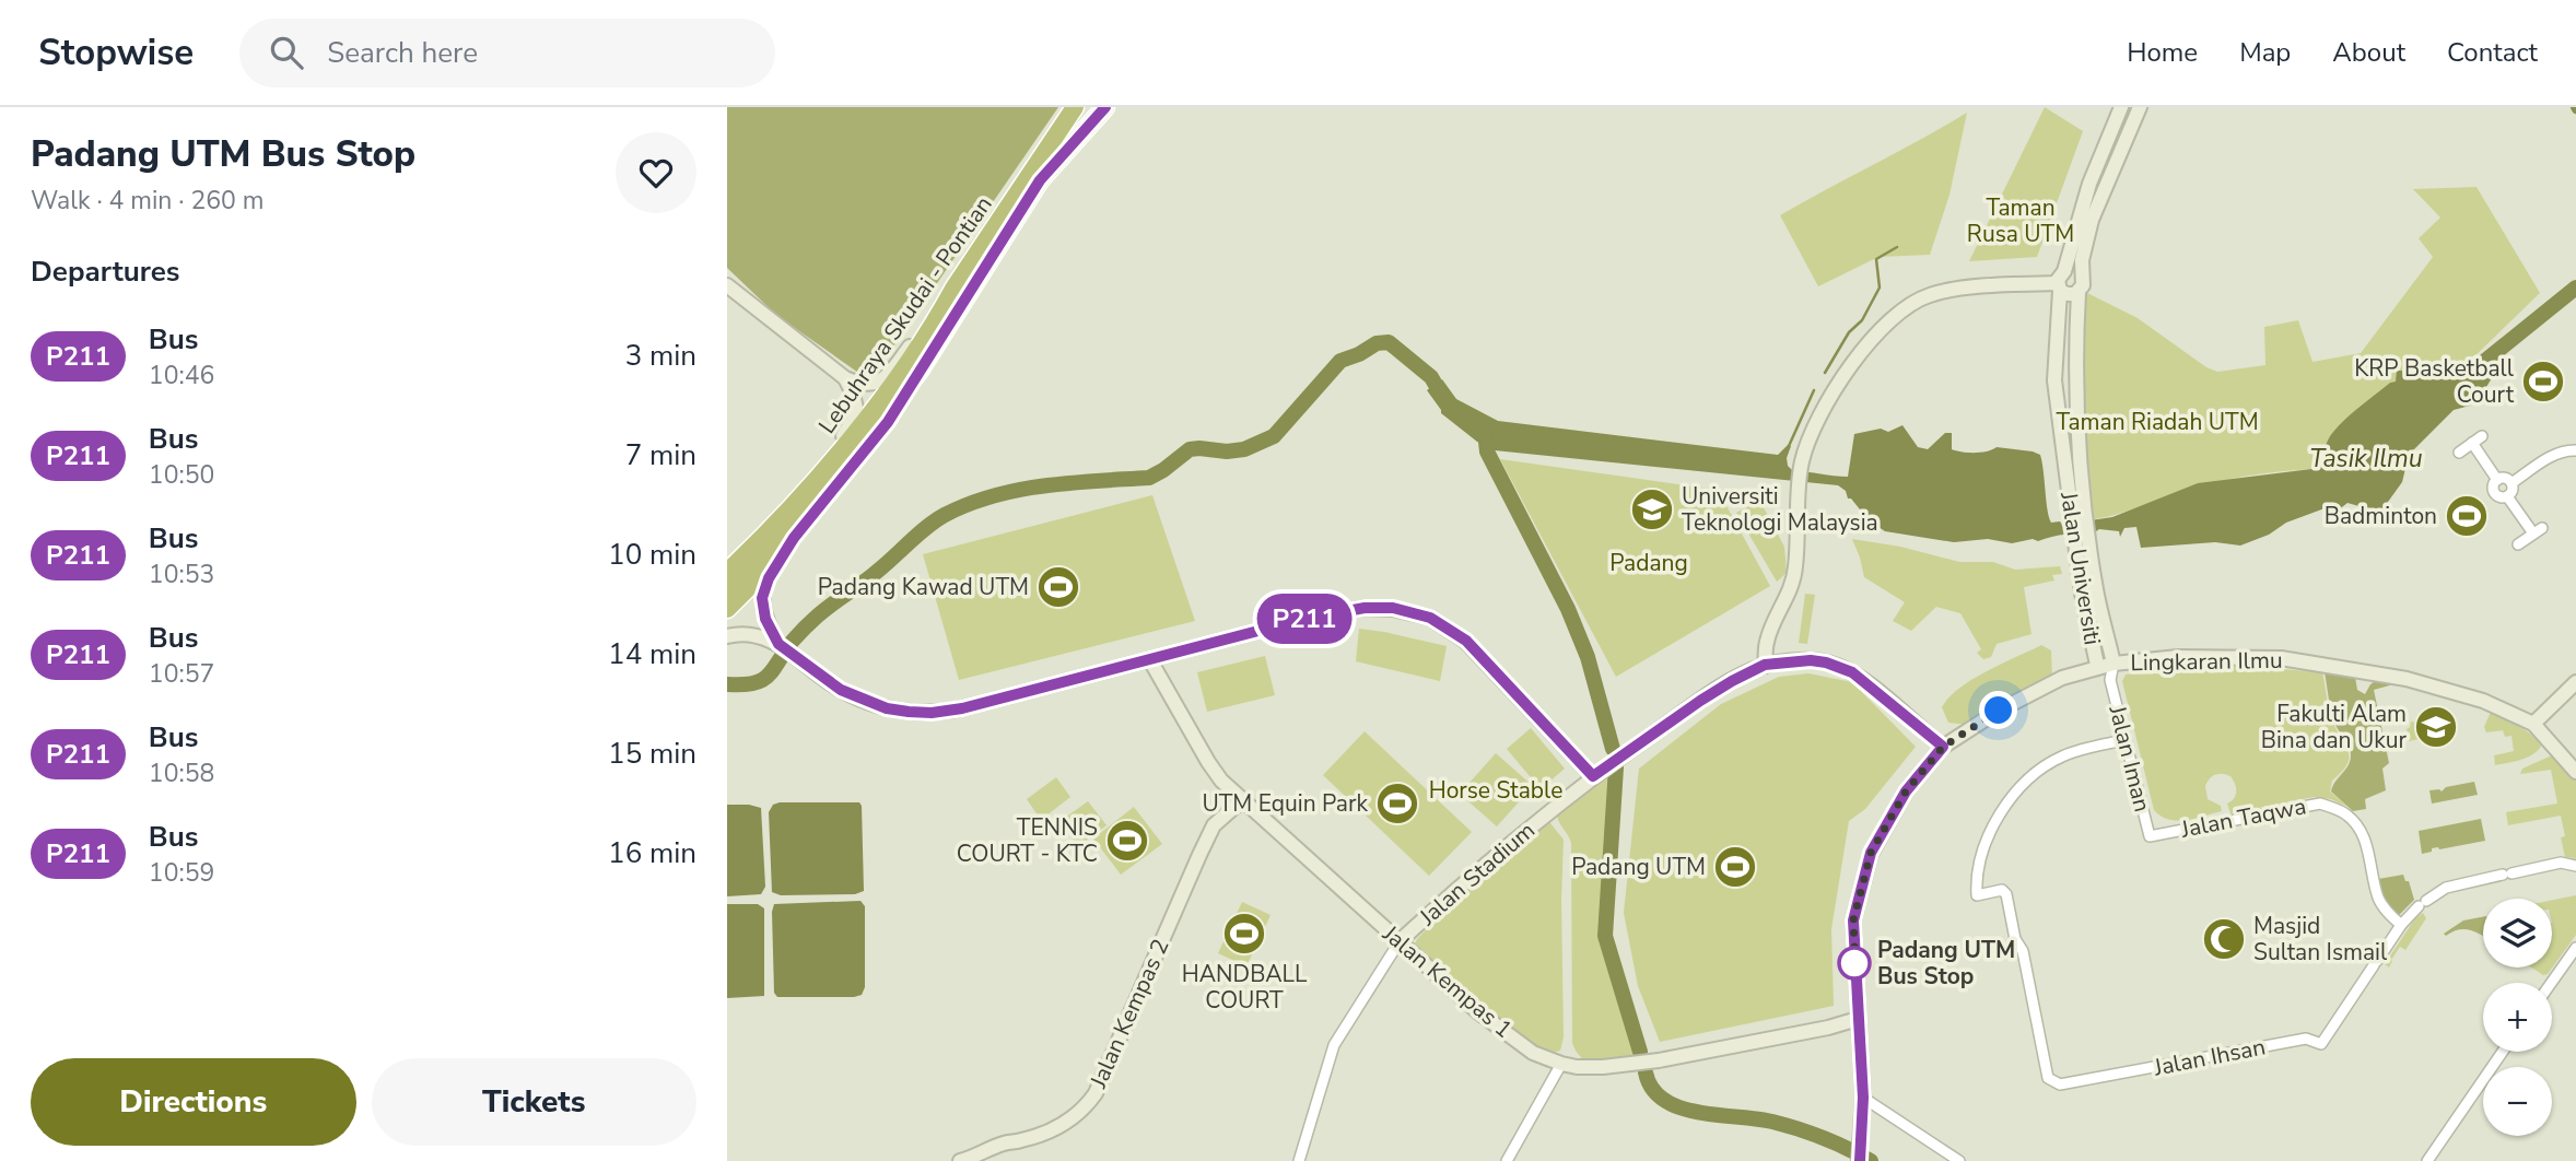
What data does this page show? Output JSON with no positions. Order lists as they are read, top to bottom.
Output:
{
  "streets": {
    "highway": ["Lebuhraya Skudai - Pontian"],
    "street": [
      "Jalan Universiti",
      "Lingkaran Ilmu",
      "Jalan Iman",
      "Jalan Taqwa",
      "Jalan Stadium",
      "Jalan Kempas 1",
      "Jalan Kempas 2",
      "Jalan Ihsan"
    ]
  },
  "crossings": [
    ["Jalan Universiti", "Lingkaran Ilmu"],
    ["Jalan Universiti", "Jalan Iman"],
    ["Lingkaran Ilmu", "Jalan Stadium"],
    ["Lingkaran Ilmu", "Jalan Kempas 1"],
    ["Jalan Iman", "Jalan Taqwa"],
    ["Jalan Iman", "Jalan Ihsan"],
    ["Jalan Taqwa", "Jalan Ihsan"],
    ["Jalan Stadium", "Jalan Kempas 1"],
    ["Jalan Kempas 1", "Jalan Kempas 2"]
  ],
  "water": ["Tasik Ilmu"],
  "parks": [
    "Taman Rusa UTM",
    "Taman Riadah UTM",
    "Padang",
    "Horse Stable"
  ],
  "places": {
    "sports": [
      "KRP Basketball Court",
      "Badminton",
      "Padang Kawad UTM",
      "UTM Equin Park",
      "TENNIS COURT - KTC",
      "Padang UTM",
      "HANDBALL COURT"
    ],
    "school or university": ["Universiti Teknologi Malaysia", "Fakulti Alam Bina dan Ukur"],
    "mosque": ["Masjid Sultan Ismail"],
    "other": ["Padang UTM Bus Stop"]
  },
  "lines": ["bus line P211"],
  "page": {
    "header": "Stopwise",
    "search": "Search here",
    "nav": [
      "Home",
      "Map",
      "About",
      "Contact"
    ],
    "heading": [
      ["Padang UTM Bus Stop", "Walk · 4 min · 260 m"],
      "Departures"
    ],
    "on_map": "P211",
    "list": [
      {
        "mark": "P211",
        "name": "Bus",
        "note": "10:46",
        "value": "3 min"
      },
      {
        "mark": "P211",
        "name": "Bus",
        "note": "10:50",
        "value": "7 min"
      },
      {
        "mark": "P211",
        "name": "Bus",
        "note": "10:53",
        "value": "10 min"
      },
      {
        "mark": "P211",
        "name": "Bus",
        "note": "10:57",
        "value": "14 min"
      },
      {
        "mark": "P211",
        "name": "Bus",
        "note": "10:58",
        "value": "15 min"
      },
      {
        "mark": "P211",
        "name": "Bus",
        "note": "10:59",
        "value": "16 min"
      }
    ],
    "map_buttons": ["+", "−"],
    "buttons": ["Directions", "Tickets"]
  }
}
